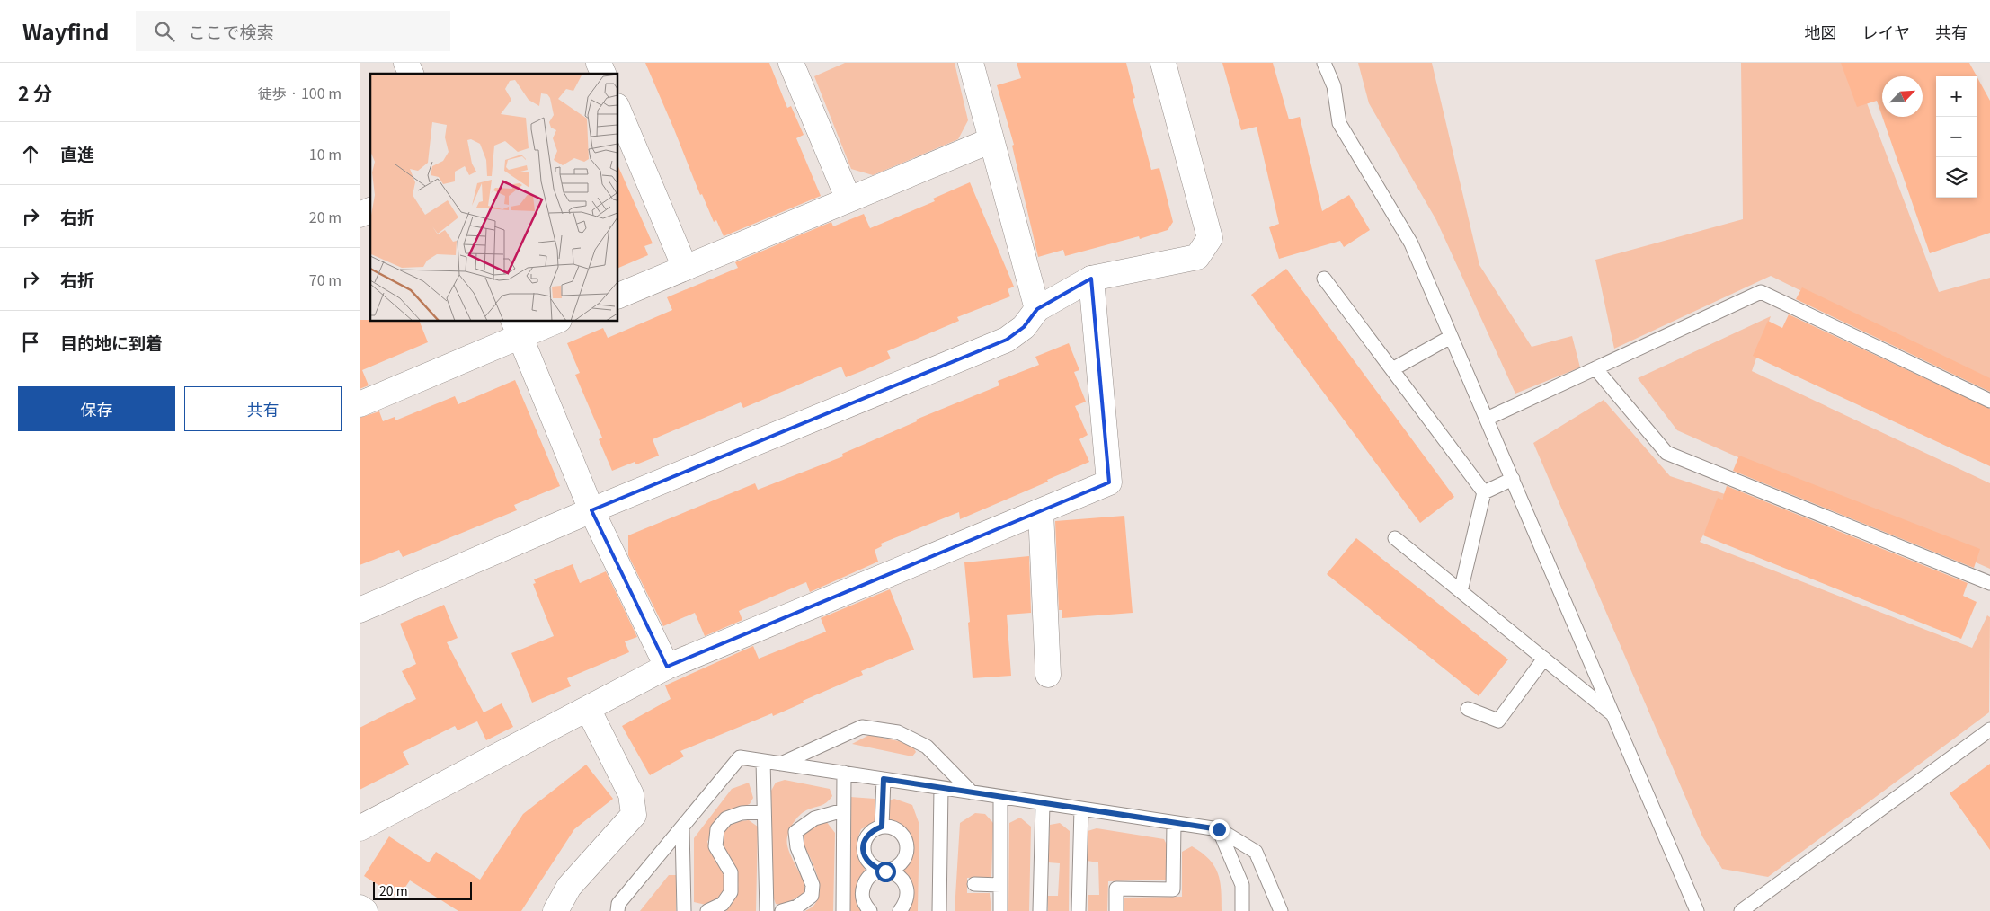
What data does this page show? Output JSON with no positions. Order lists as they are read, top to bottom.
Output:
{
  "scale_bar": "20 m",
  "north": "top right",
  "page": {
    "header": "Wayfind",
    "search": "ここで検索",
    "nav": ["地図", "レイヤ", "共有"],
    "heading": ["2 分", "徒歩 · 100 m"],
    "map_buttons": ["+", "−"],
    "list": [
      ["直進", "10 m"],
      ["右折", "20 m"],
      ["右折", "70 m"],
      "目的地に到着"
    ],
    "buttons": ["保存", "共有"],
    "scale": "20 m"
  }
}
